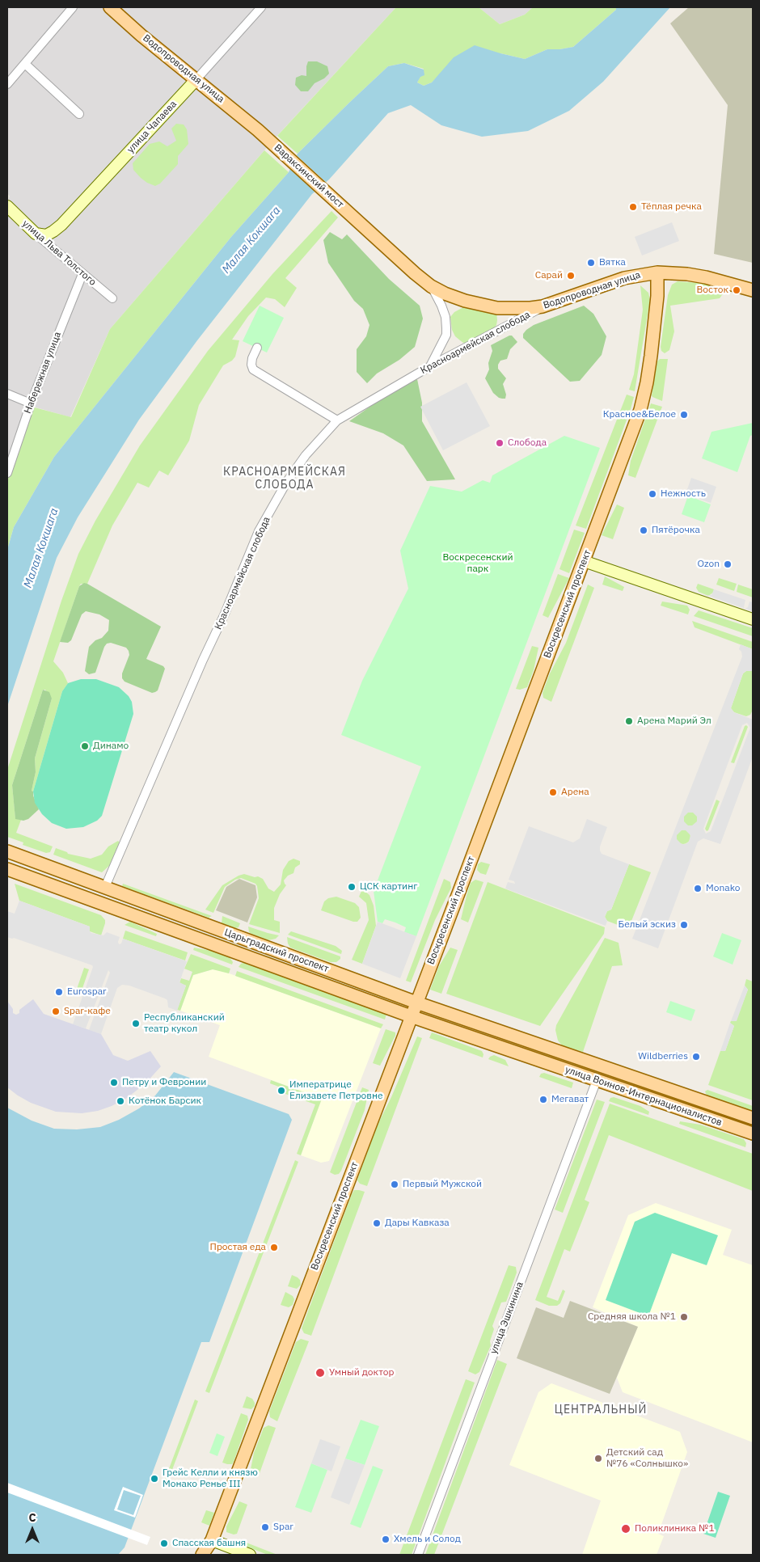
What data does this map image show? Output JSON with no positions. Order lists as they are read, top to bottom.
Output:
{
  "streets": {
    "main road": [
      "Водопроводная улица",
      "Вараксинский мост",
      "Воскресенский проспект",
      "Царьградский проспект",
      "улица Воинов-Интернационалистов"
    ],
    "street": [
      "улица Чапаева",
      "улица Льва Толстого",
      "Красноармейская слобода",
      "Набережная улица",
      "улица Эшкинина"
    ]
  },
  "crossings": [
    ["Водопроводная улица", "улица Чапаева"],
    ["Водопроводная улица", "Вараксинский мост"],
    ["Водопроводная улица", "Красноармейская слобода"],
    ["Водопроводная улица", "Воскресенский проспект"],
    ["улица Чапаева", "улица Льва Толстого"],
    ["улица Льва Толстого", "Набережная улица"],
    ["Красноармейская слобода", "Царьградский проспект"],
    ["Воскресенский проспект", "Царьградский проспект"],
    ["Царьградский проспект", "улица Воинов-Интернационалистов"],
    ["улица Воинов-Интернационалистов", "улица Эшкинина"]
  ],
  "districts": ["КРАСНОАРМЕЙСКАЯ СЛОБОДА", "ЦЕНТРАЛЬНЫЙ"],
  "water": ["Малая Кокшага"],
  "parks": ["Воскресенский парк"],
  "places": [
    "Тёплая речка",
    "Вятка",
    "Сарай",
    "Восток",
    "Красное&Белое",
    "Слобода",
    "Нежность",
    "Пятёрочка",
    "Ozon",
    "Арена Марий Эл",
    "Динамо",
    "Арена",
    "ЦСК картинг",
    "Monako",
    "Белый эскиз",
    "Eurospar",
    "Spar-кафе",
    "Республиканский театр кукол",
    "Wildberries",
    "Петру и Февронии",
    "Императрице Елизавете Петровне",
    "Мегават",
    "Котёнок Барсик",
    "Первый Мужской",
    "Дары Кавказа",
    "Простая еда",
    "Средняя школа №1",
    "Умный доктор",
    "Детский сад №76 «Солнышко»",
    "Грейс Келли и князю Монако Ренье III",
    "Spar",
    "Поликлиника №1",
    "Хмель и Солод",
    "Спасская башня"
  ],
  "north": "top"
}
